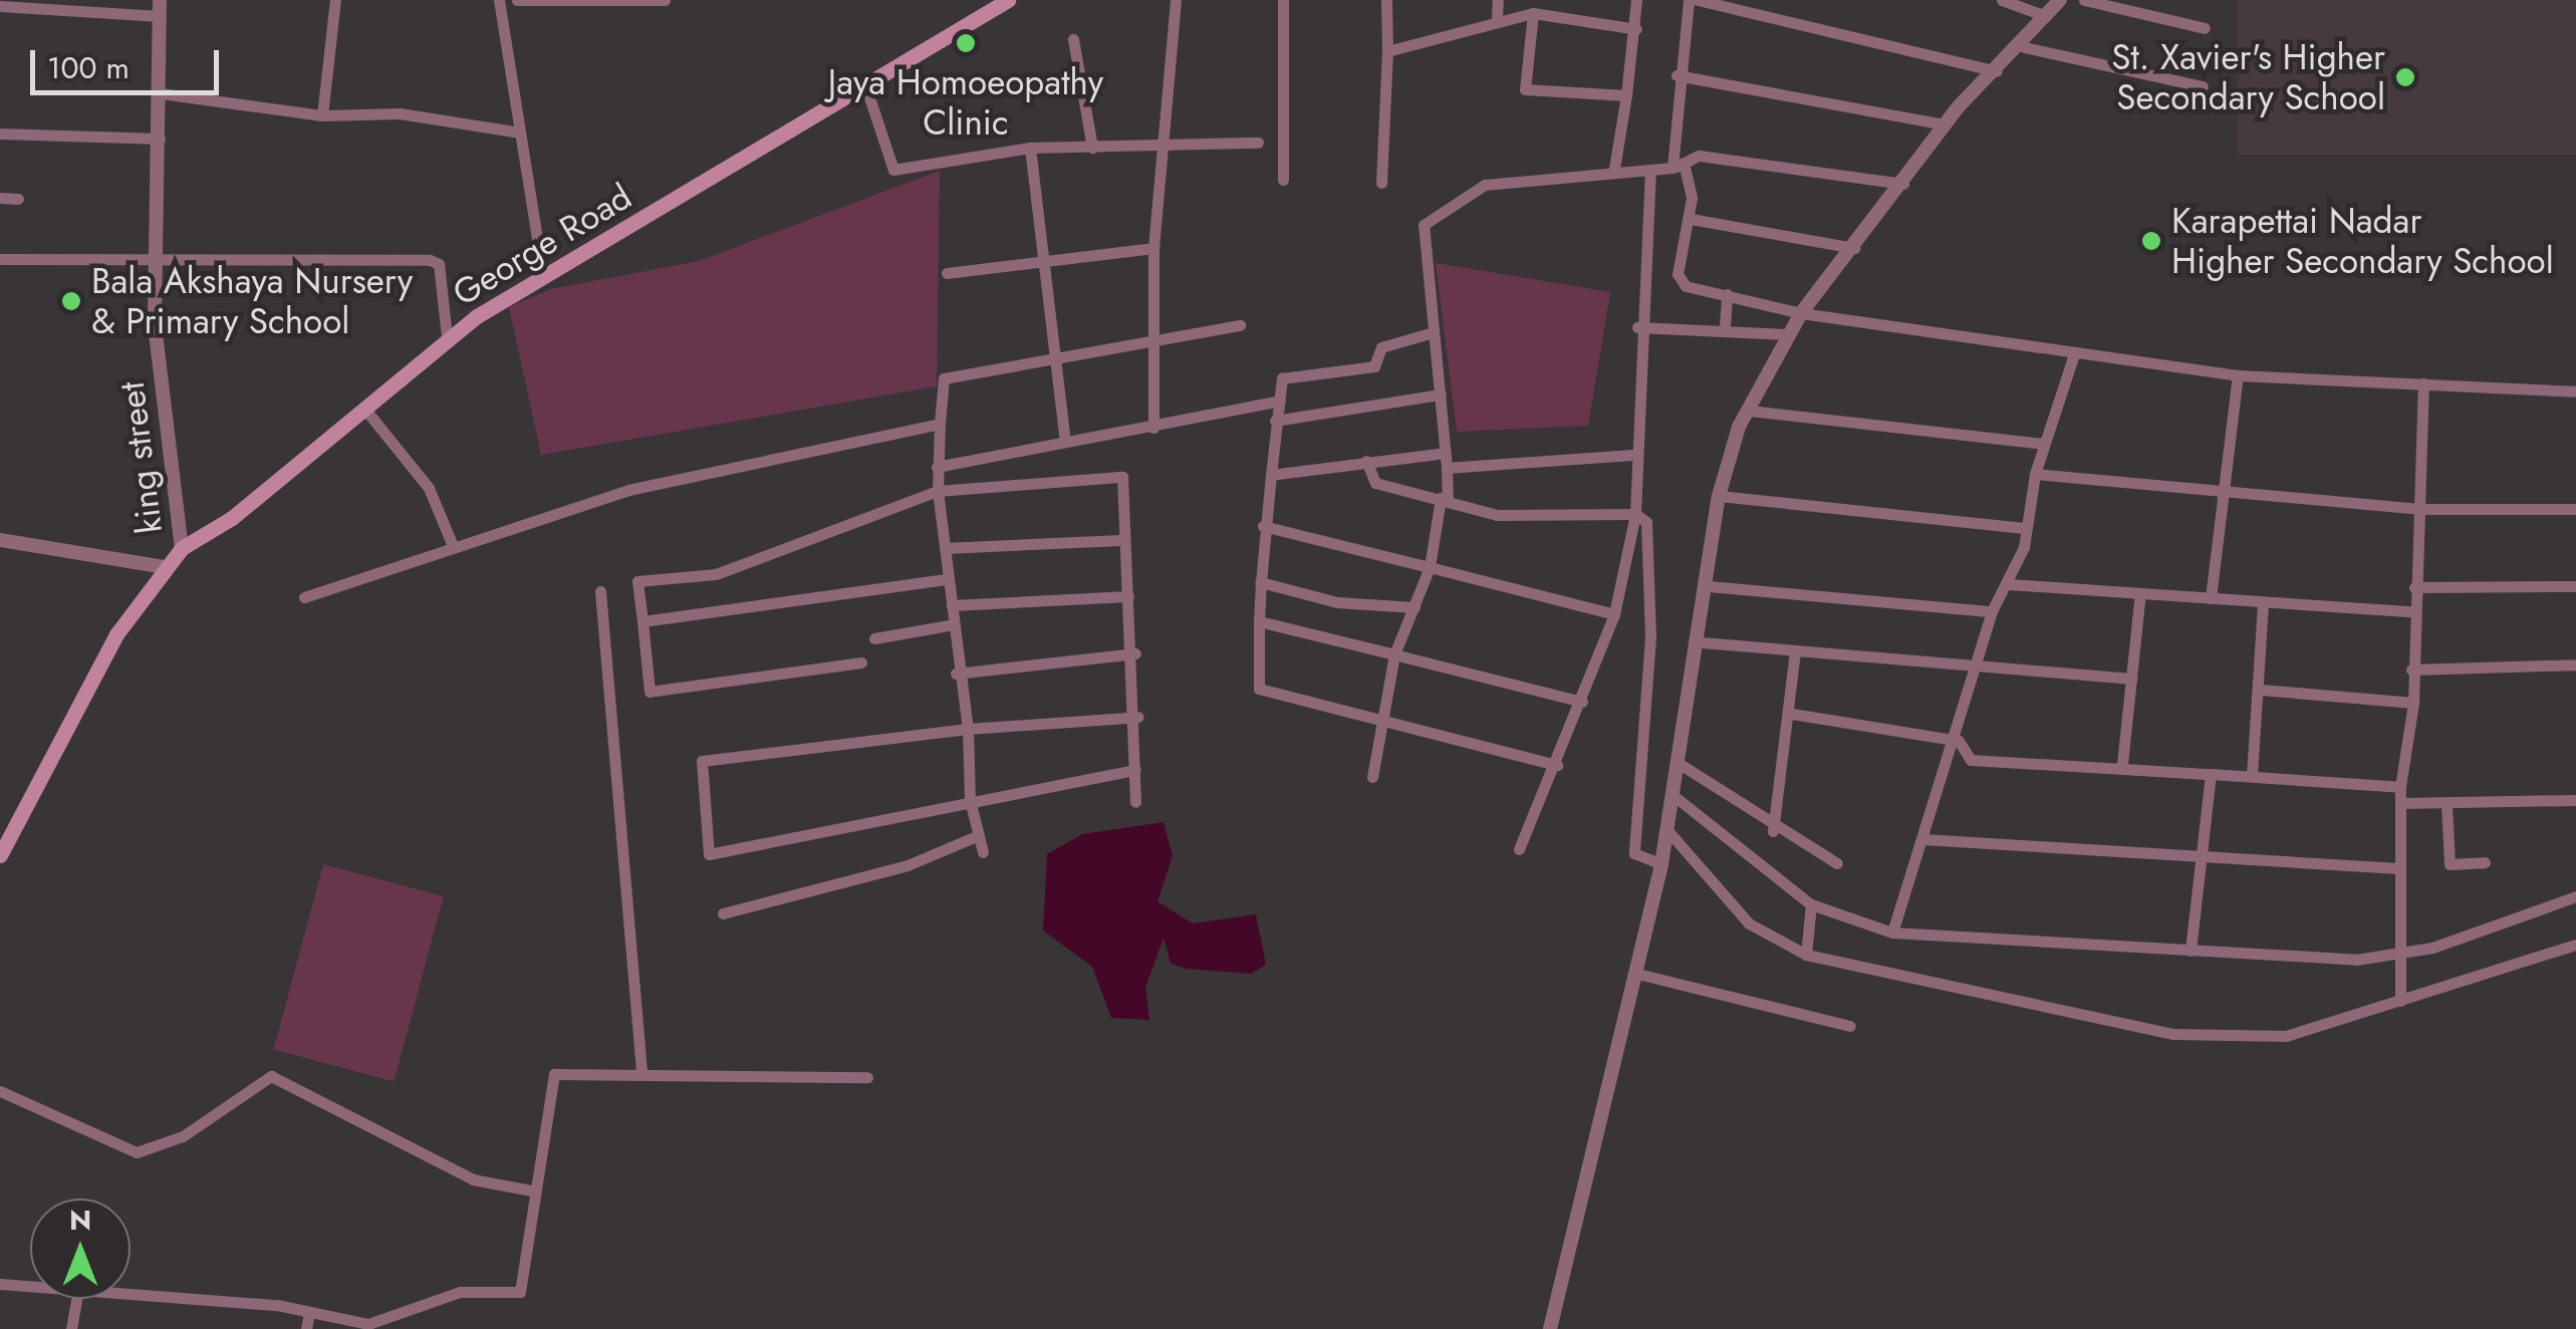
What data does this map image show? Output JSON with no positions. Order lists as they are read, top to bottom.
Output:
{
  "streets": {
    "main road": ["George Road"],
    "street": ["king street"]
  },
  "crossings": [
    ["George Road", "king street"]
  ],
  "places": [
    "Jaya Homoeopathy Clinic",
    "St. Xavier's Higher Secondary School",
    "Karapettai Nadar Higher Secondary School",
    "Bala Akshaya Nursery & Primary School"
  ],
  "scale_bar": "100 m",
  "north": "top"
}
